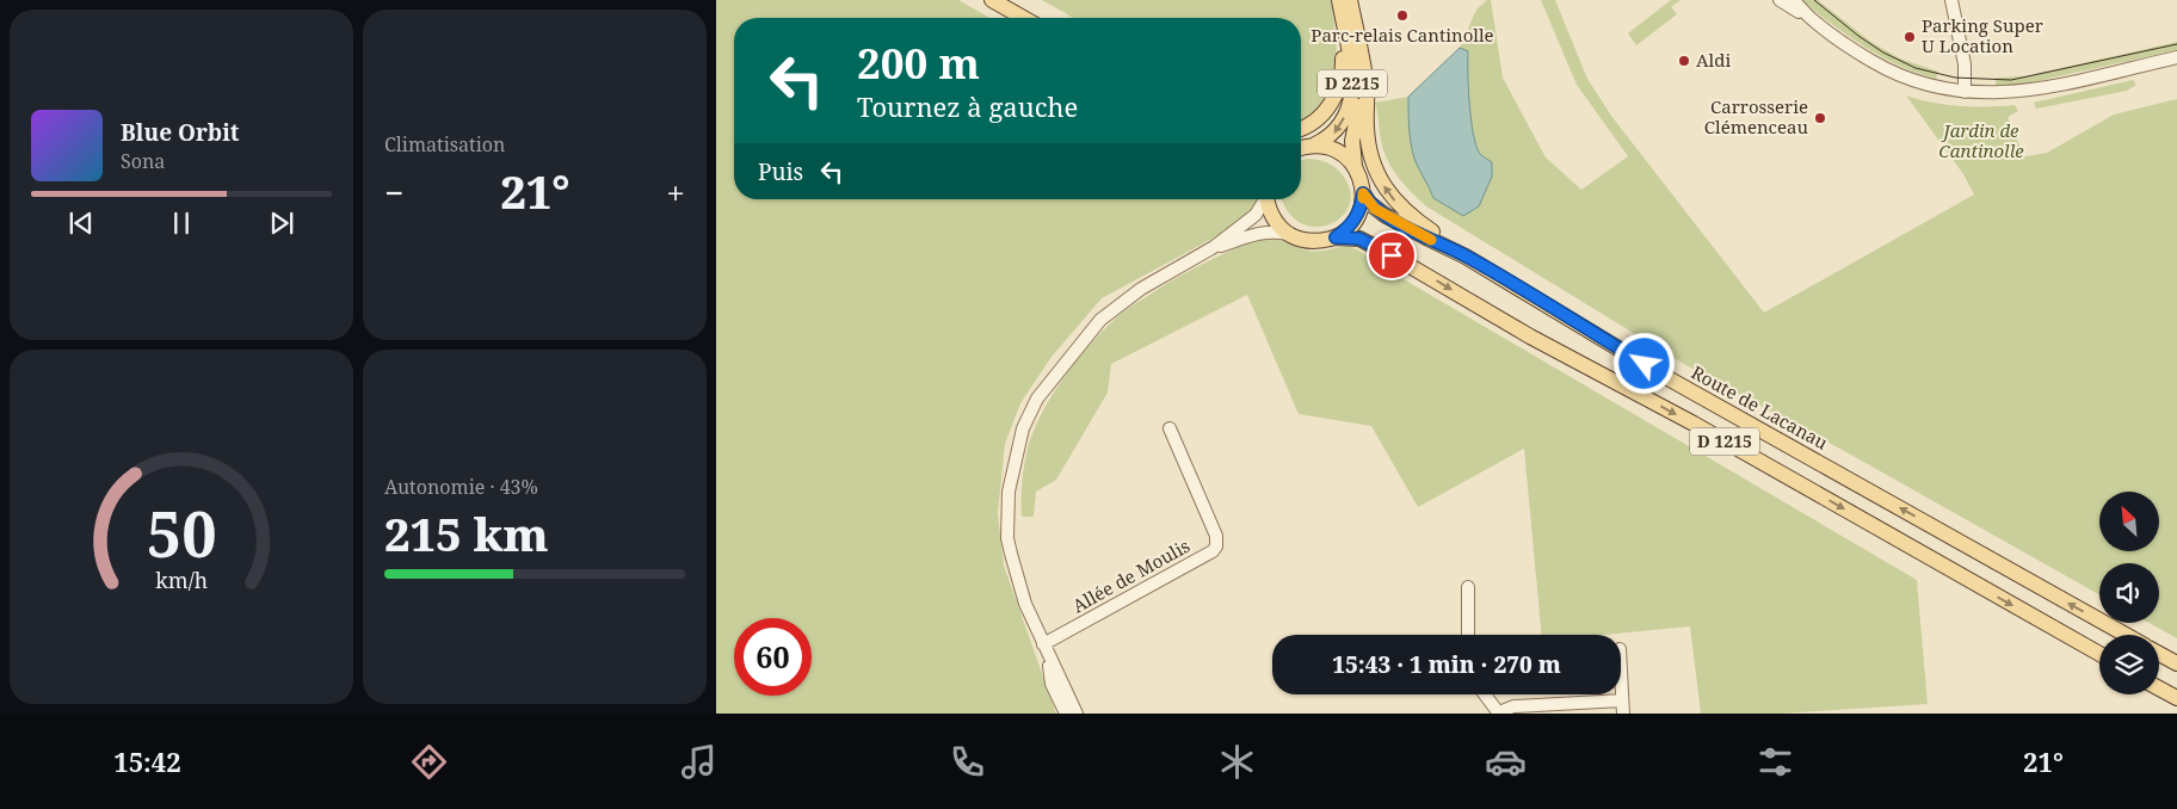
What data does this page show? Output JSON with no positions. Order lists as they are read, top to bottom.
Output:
{
  "streets": {
    "main road": ["D 2215", "Route de Lacanau", "D 1215"],
    "street": ["Allée de Moulis"]
  },
  "crossings": [
    ["D 2215", "Route de Lacanau"]
  ],
  "parks": ["Jardin de Cantinolle"],
  "places": [
    "Parc-relais Cantinolle",
    "Parking Super U Location",
    "Aldi",
    "Carrosserie Clémenceau"
  ],
  "north": "top left",
  "page": {
    "tile": [
      "Climatisation",
      ["Autonomie · 43%", "215 km"]
    ],
    "turn": ["200 m", "Tournez à gauche"],
    "song": ["Blue Orbit", "Sona"],
    "then": "Puis",
    "heat": ["−", "21°", "+"],
    "limit": "60",
    "trip": "15:43 · 1 min · 270 m",
    "tabs": ["15:42", "21°"],
    "gauge": ["50", "km/h"]
  }
}
